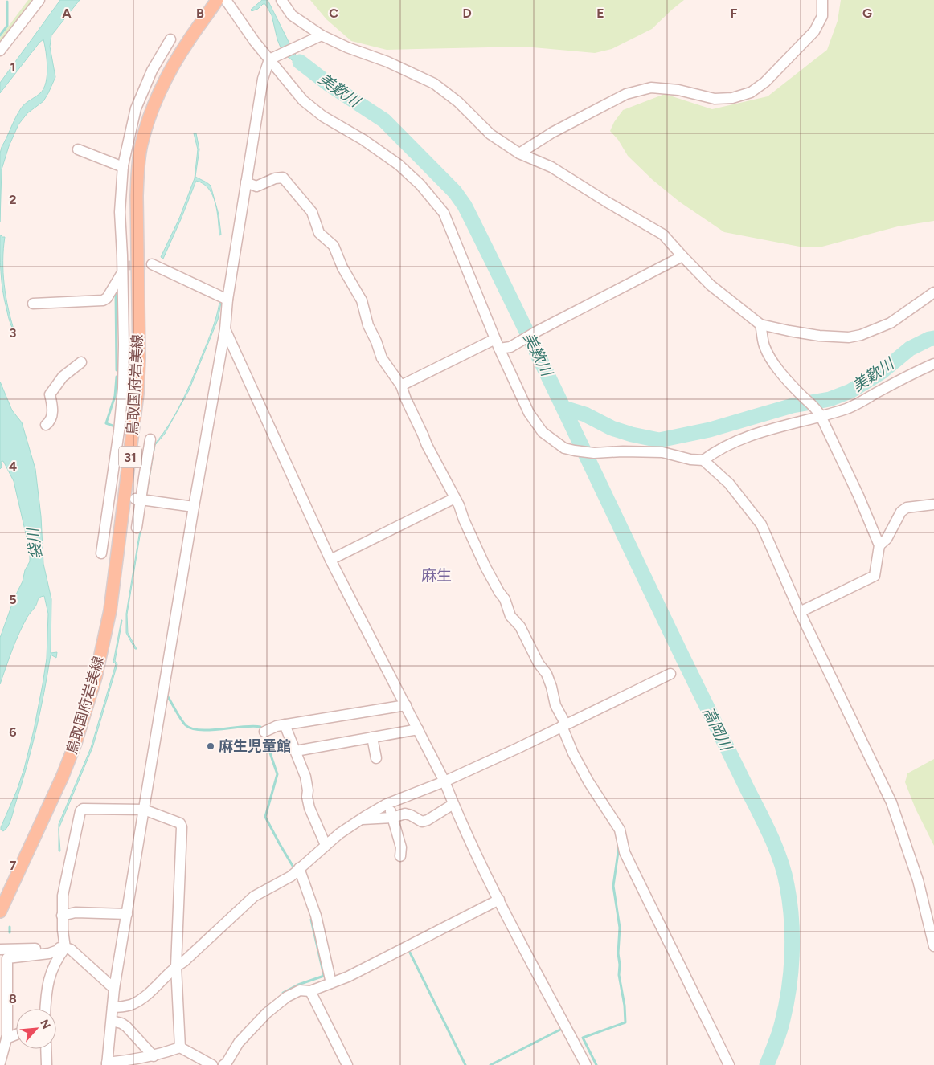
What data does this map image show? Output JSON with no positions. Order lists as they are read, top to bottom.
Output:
{
  "streets": {
    "main road": ["鳥取国府岩美線", "31"]
  },
  "districts": ["麻生"],
  "water": ["美歎川", "袋川", "高岡川"],
  "places": ["麻生児童館"],
  "north": "top right",
  "grid": {
    "columns": [
      "A",
      "B",
      "C",
      "D",
      "E",
      "F",
      "G"
    ],
    "rows": [
      "1",
      "2",
      "3",
      "4",
      "5",
      "6",
      "7",
      "8"
    ]
  }
}
